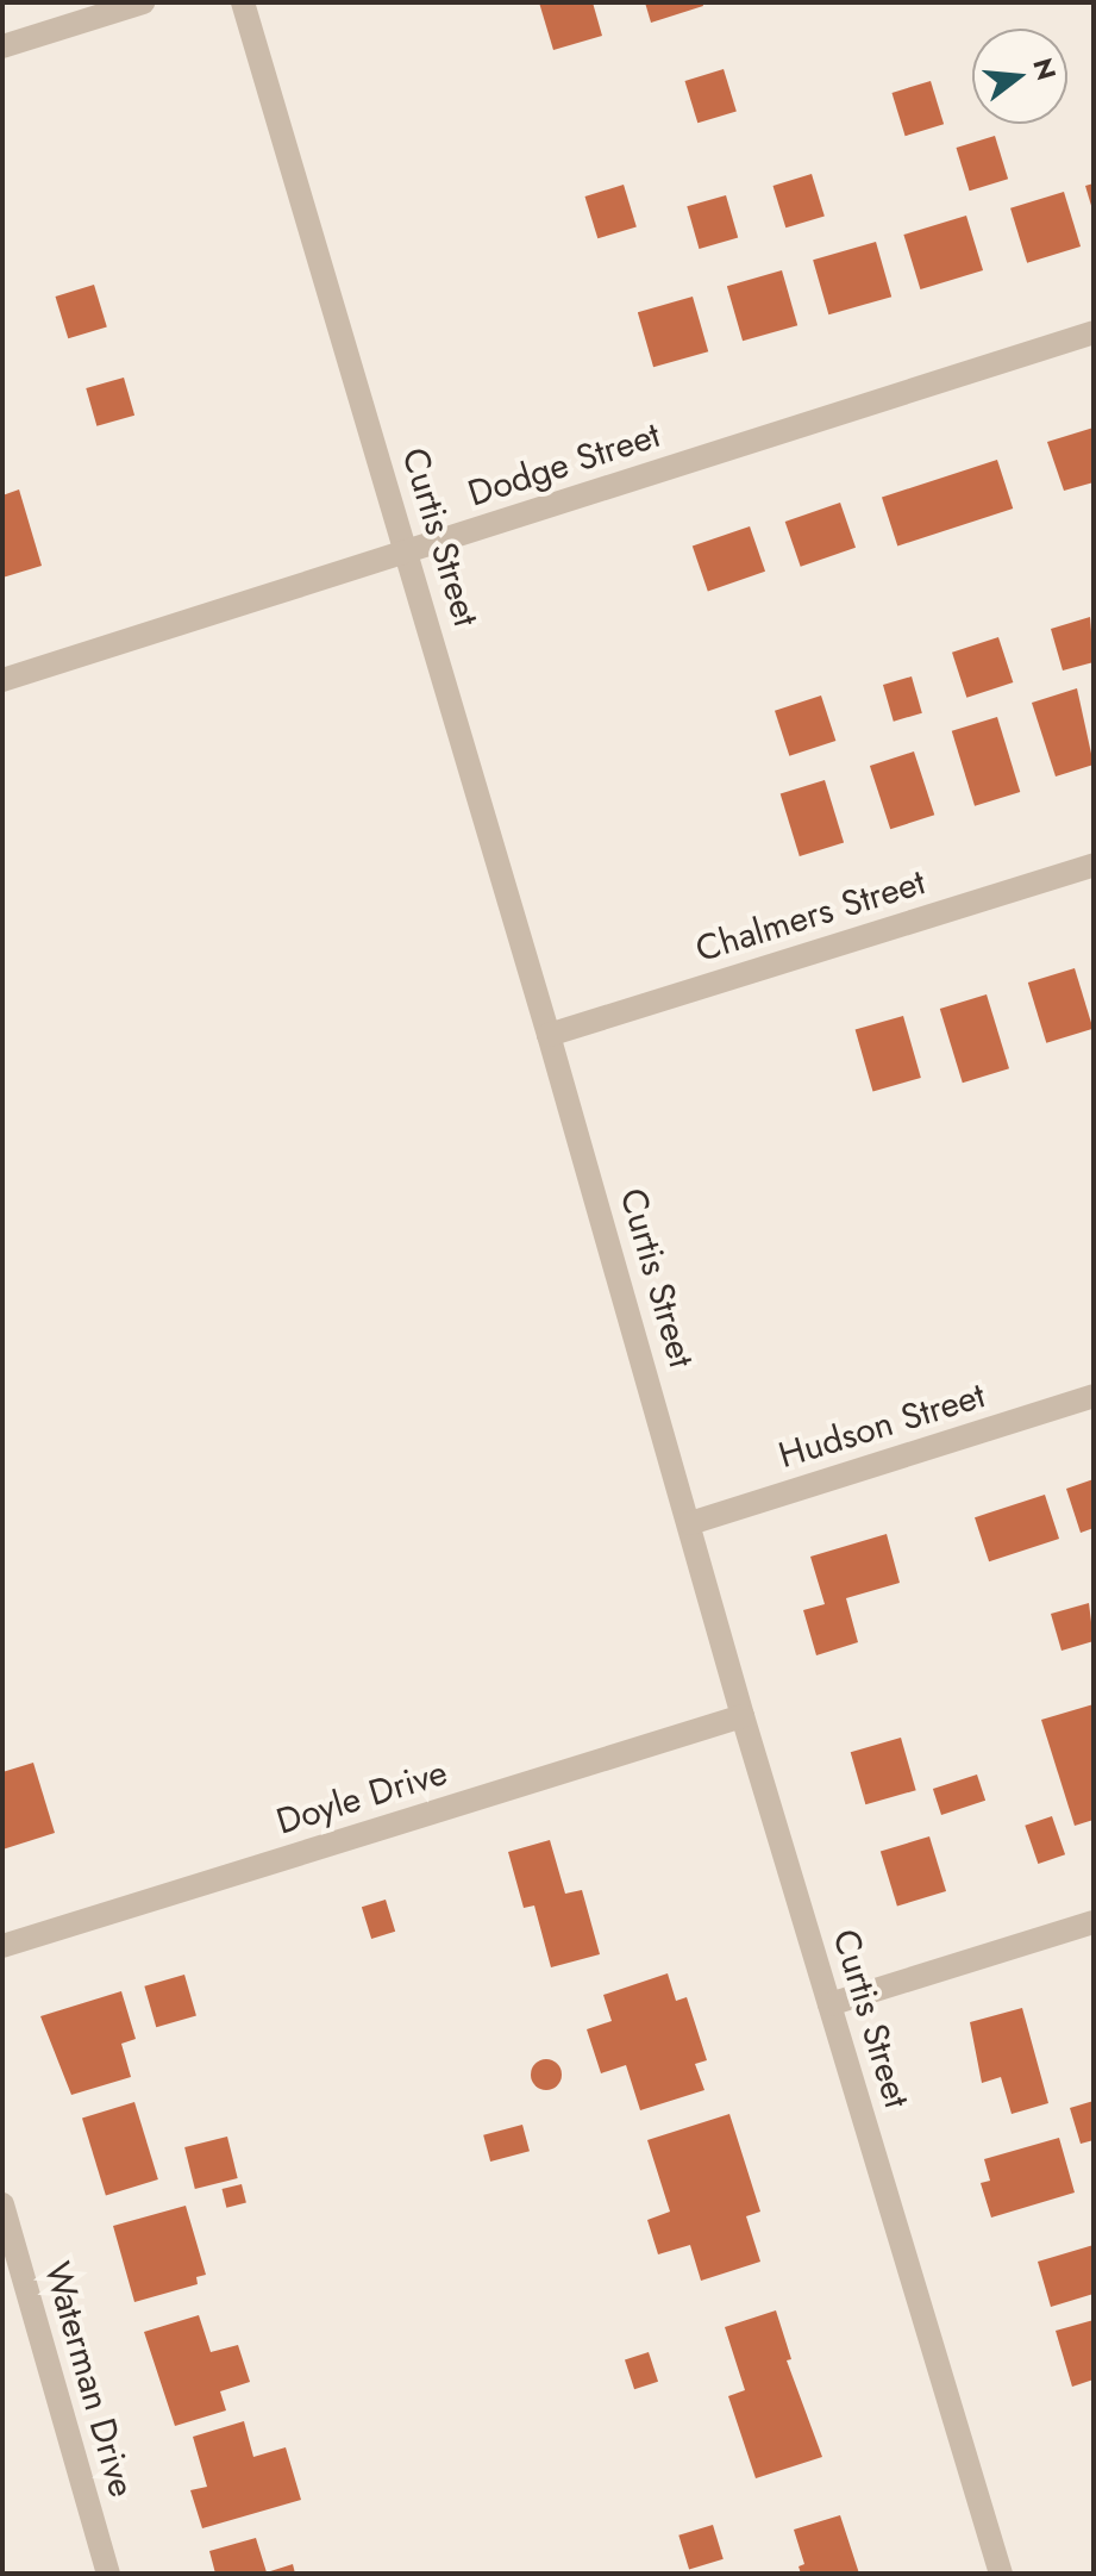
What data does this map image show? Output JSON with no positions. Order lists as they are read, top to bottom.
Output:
{
  "streets": {
    "street": [
      "Dodge Street",
      "Curtis Street",
      "Chalmers Street",
      "Hudson Street",
      "Doyle Drive",
      "Waterman Drive"
    ]
  },
  "crossings": [
    ["Dodge Street", "Curtis Street"],
    ["Curtis Street", "Chalmers Street"],
    ["Curtis Street", "Hudson Street"],
    ["Curtis Street", "Doyle Drive"]
  ],
  "north": "right"
}
